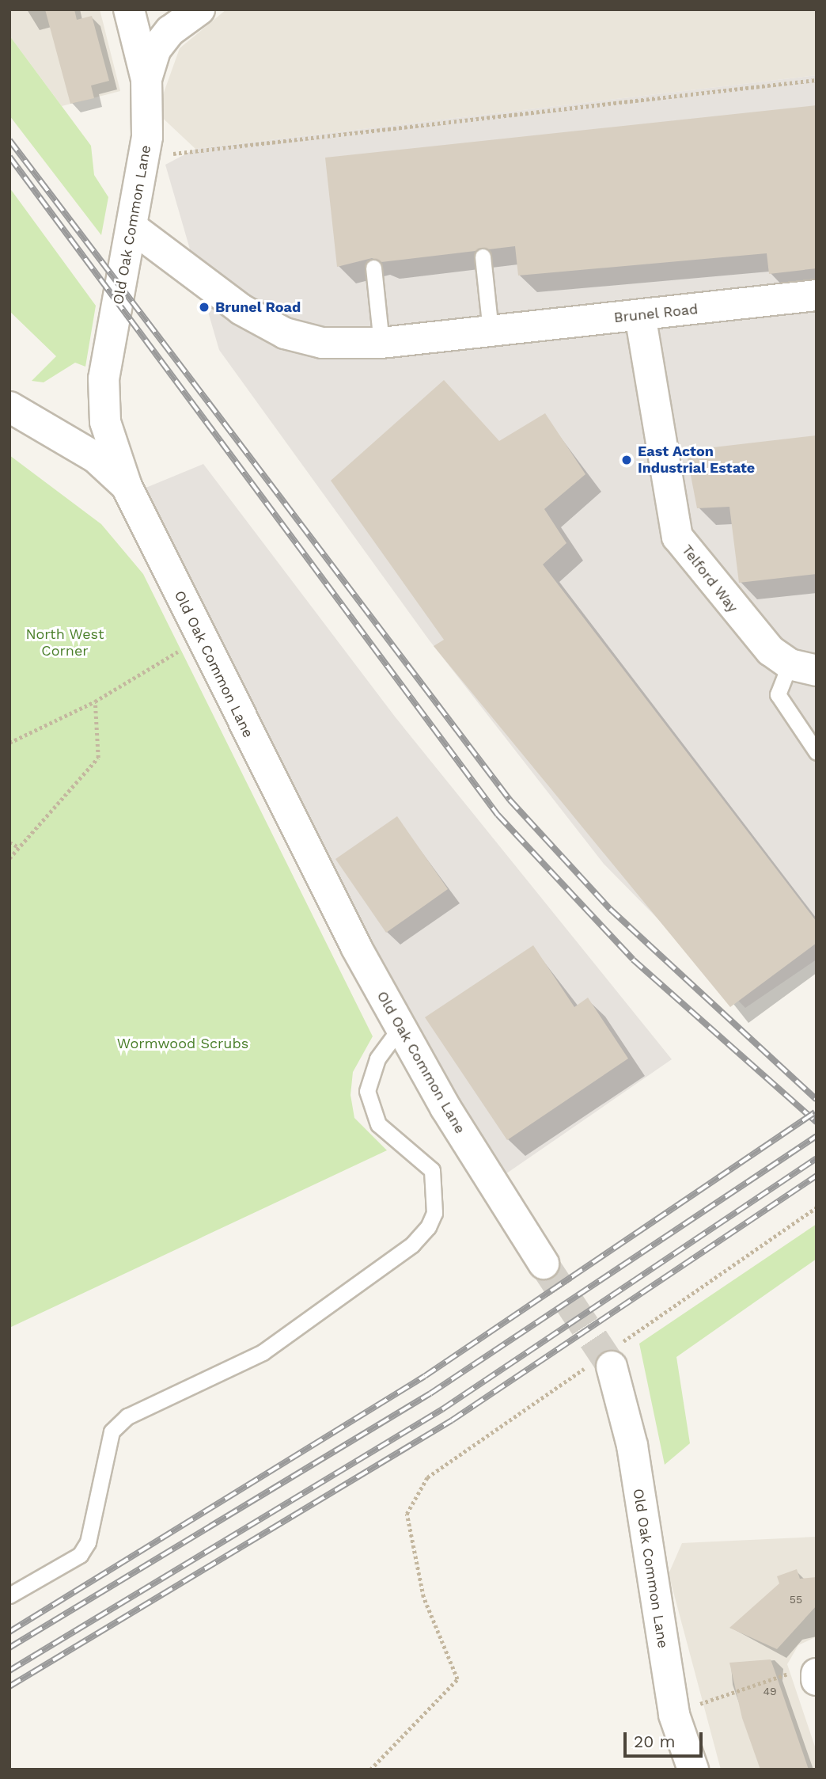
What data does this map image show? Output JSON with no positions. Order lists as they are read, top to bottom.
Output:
{
  "streets": {
    "street": ["Old Oak Common Lane", "Brunel Road", "Telford Way"]
  },
  "crossings": [
    ["Old Oak Common Lane", "Brunel Road"],
    ["Brunel Road", "Telford Way"]
  ],
  "parks": ["North West Corner", "Wormwood Scrubs"],
  "places": ["Brunel Road", "East Acton Industrial Estate"],
  "house_numbers": ["55", "49"],
  "scale_bar": "20 m"
}
